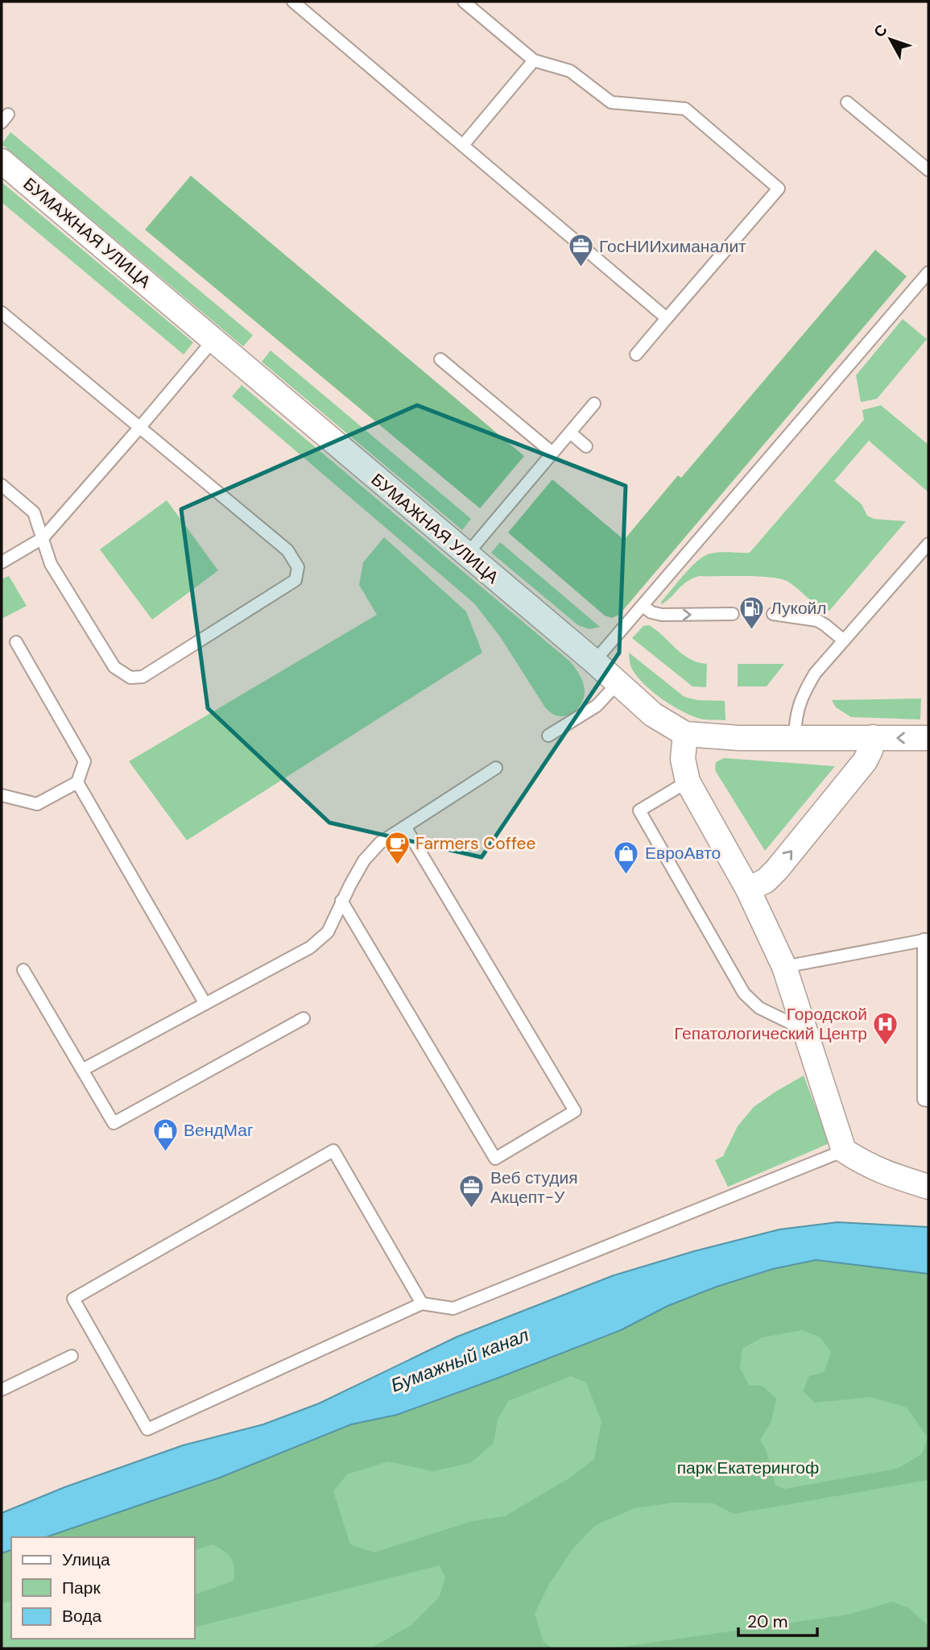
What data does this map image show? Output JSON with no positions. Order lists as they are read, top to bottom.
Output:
{
  "streets": {
    "street": ["БУМАЖНАЯ УЛИЦА"]
  },
  "water": ["Бумажный канал"],
  "parks": ["парк Екатерингоф"],
  "places": {
    "office": ["ГосНИИхиманалит", "Веб студия Акцепт-У"],
    "fuel station": ["Лукойл"],
    "cafe": ["Farmers Coffee"],
    "shop": ["ЕвроАвто", "ВендМаг"],
    "hospital": ["Городской Гепатологический Центр"]
  },
  "legend": ["Улица", "Парк", "Вода"],
  "scale_bar": "20 m",
  "north": "top left"
}
